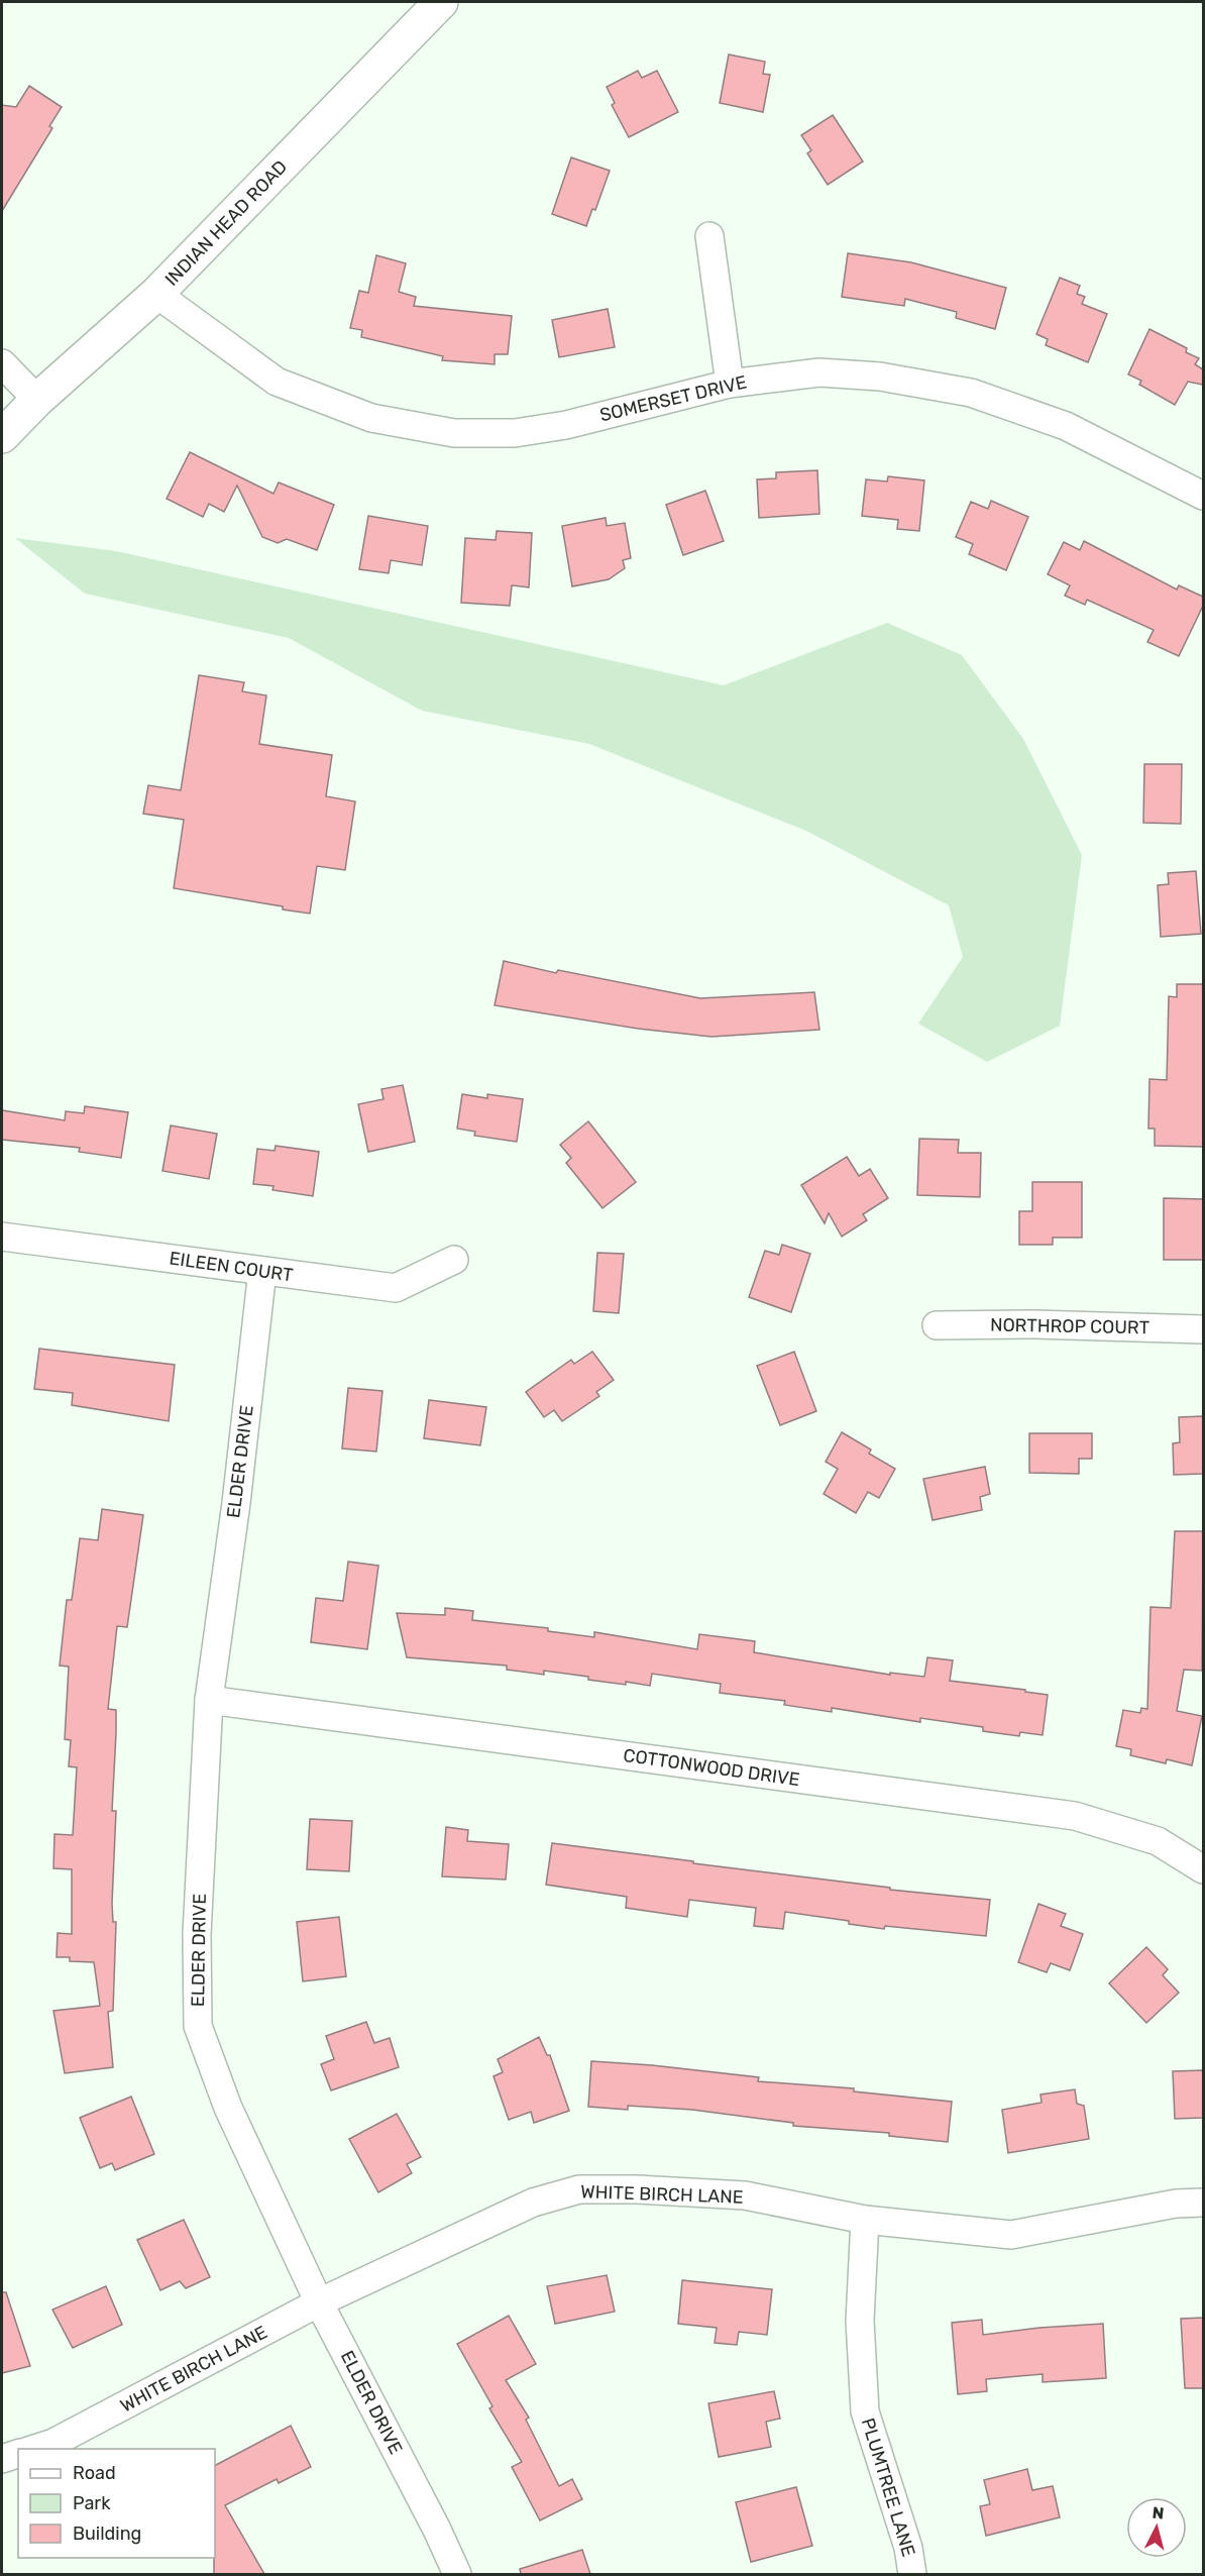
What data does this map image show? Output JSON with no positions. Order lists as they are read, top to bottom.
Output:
{
  "streets": {
    "main road": ["INDIAN HEAD ROAD"],
    "street": [
      "SOMERSET DRIVE",
      "EILEEN COURT",
      "NORTHROP COURT",
      "ELDER DRIVE",
      "COTTONWOOD DRIVE",
      "WHITE BIRCH LANE",
      "PLUMTREE LANE"
    ]
  },
  "crossings": [
    ["INDIAN HEAD ROAD", "SOMERSET DRIVE"],
    ["EILEEN COURT", "ELDER DRIVE"],
    ["ELDER DRIVE", "COTTONWOOD DRIVE"],
    ["ELDER DRIVE", "WHITE BIRCH LANE"],
    ["WHITE BIRCH LANE", "PLUMTREE LANE"]
  ],
  "legend": ["Road", "Park", "Building"],
  "north": "top"
}
